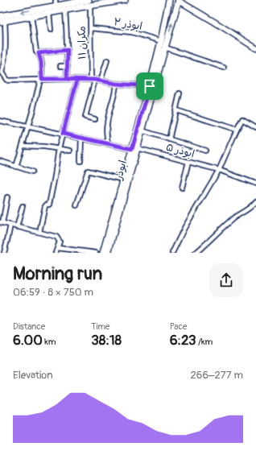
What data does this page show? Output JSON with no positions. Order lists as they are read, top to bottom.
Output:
{
  "streets": {
    "main road": ["ابوذر"],
    "street": ["ابوذر ۲", "مکران ۱۱", "ابوذر ۵"]
  },
  "crossings": [
    ["ابوذر ۲", "مکران ۱۱"],
    ["ابوذر ۲", "ابوذر"],
    ["ابوذر ۵", "ابوذر"]
  ],
  "page": {
    "heading": ["Morning run", "06:59 · 8 × 750 m"],
    "stats": [
      ["Distance", "6.00 km"],
      ["Time", "38:18"],
      ["Pace", "6:23 /km"]
    ],
    "chart": ["Elevation", "266–277 m"]
  }
}
